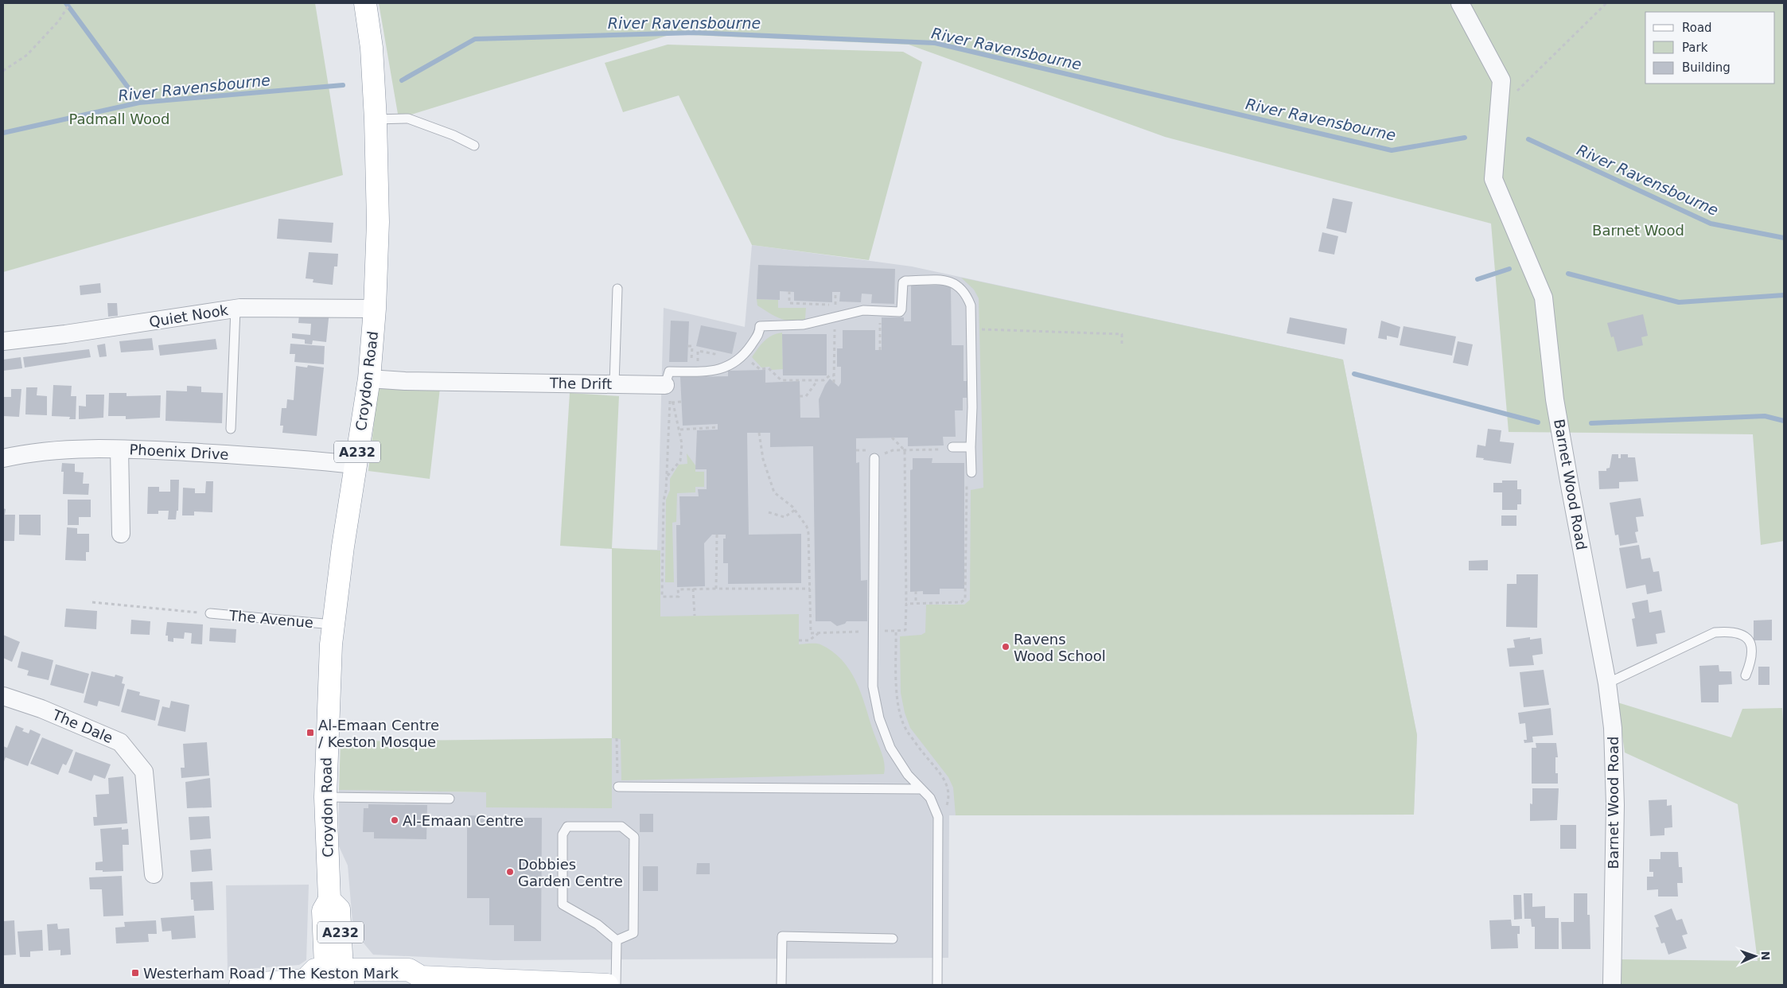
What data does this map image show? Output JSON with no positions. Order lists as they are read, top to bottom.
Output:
{
  "streets": {
    "main road": ["Croydon Road", "A232"],
    "street": [
      "Quiet Nook",
      "The Drift",
      "Phoenix Drive",
      "Barnet Wood Road",
      "The Dale"
    ],
    "lane": ["The Avenue"]
  },
  "crossings": [
    ["Quiet Nook", "Croydon Road"],
    ["Croydon Road", "The Drift"],
    ["Croydon Road", "Phoenix Drive"],
    ["Croydon Road", "The Avenue"]
  ],
  "water": ["River Ravensbourne"],
  "parks": ["Padmall Wood", "Barnet Wood"],
  "places": {
    "other": ["Ravens Wood School", "Al-Emaan Centre", "Dobbies Garden Centre"],
    "transit": ["Al-Emaan Centre / Keston Mosque", "Westerham Road / The Keston Mark"]
  },
  "legend": ["Road", "Park", "Building"],
  "north": "right"
}
